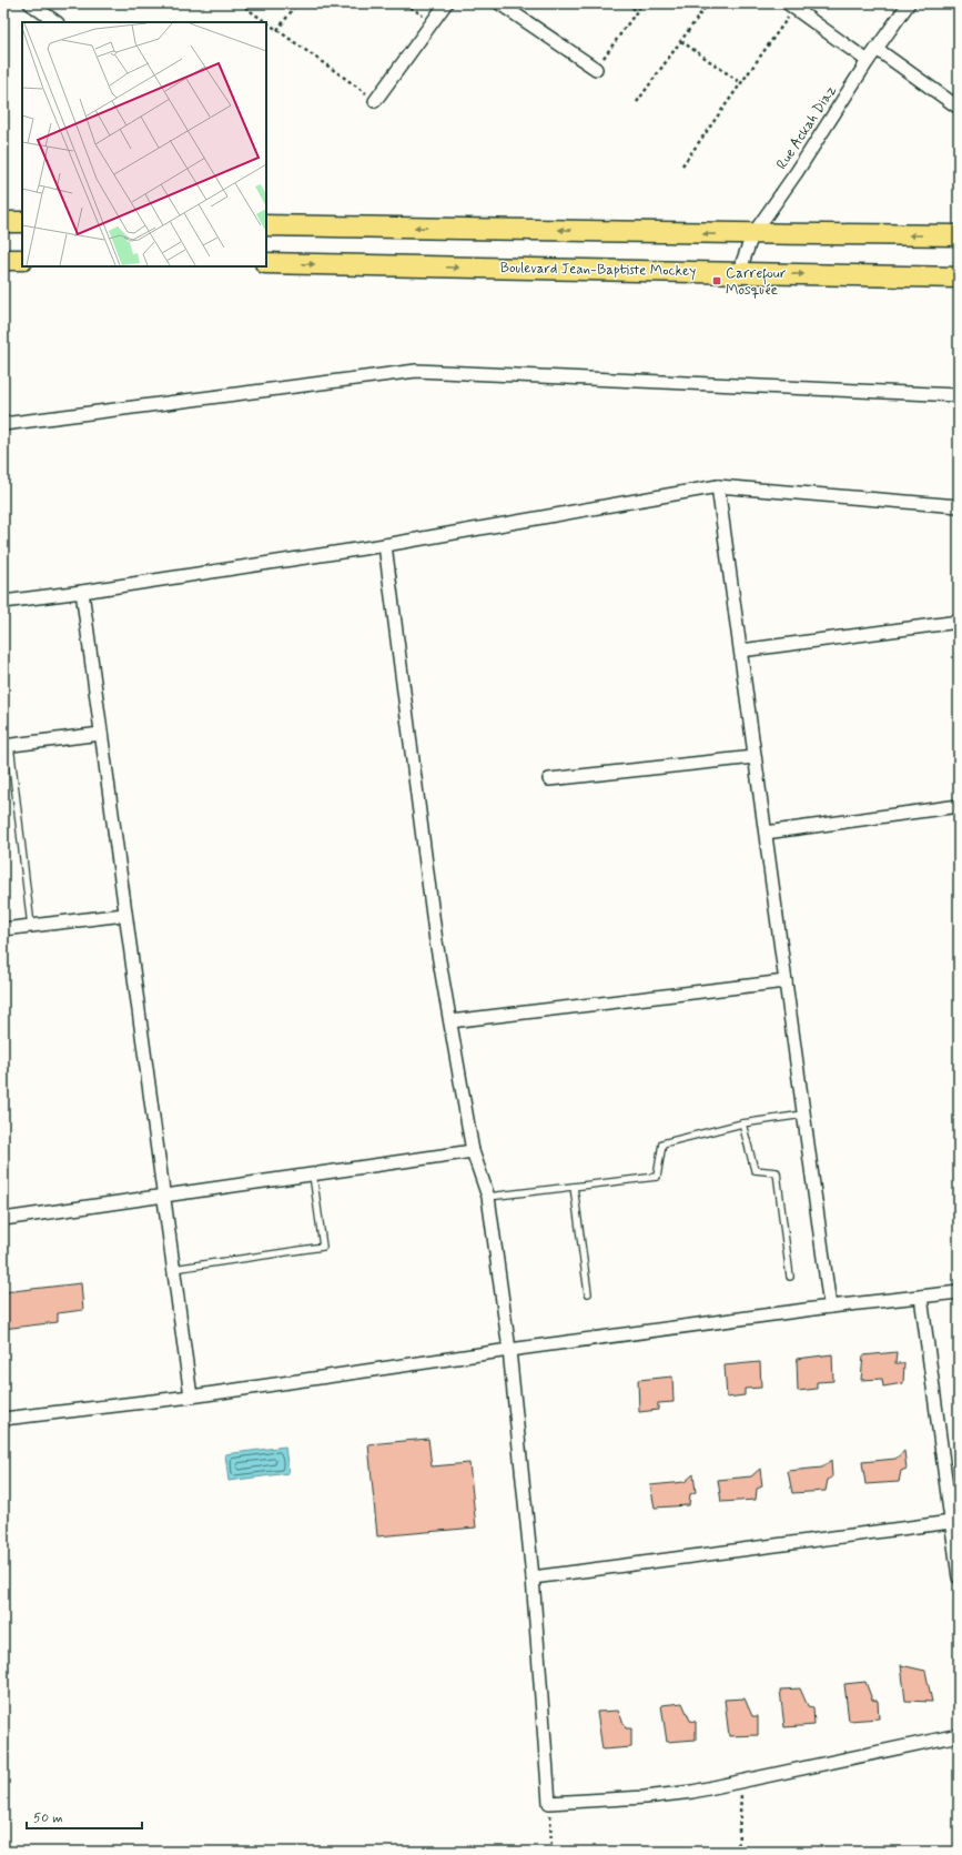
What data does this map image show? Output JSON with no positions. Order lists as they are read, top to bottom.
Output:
{
  "streets": {
    "highway": ["Boulevard Jean-Baptiste Mockey"],
    "street": ["Rue Ackah Diaz"]
  },
  "crossings": [
    ["Rue Ackah Diaz", "Boulevard Jean-Baptiste Mockey"]
  ],
  "places": {
    "transit": ["Carrefour Mosquée"]
  },
  "scale_bar": "50 m"
}
